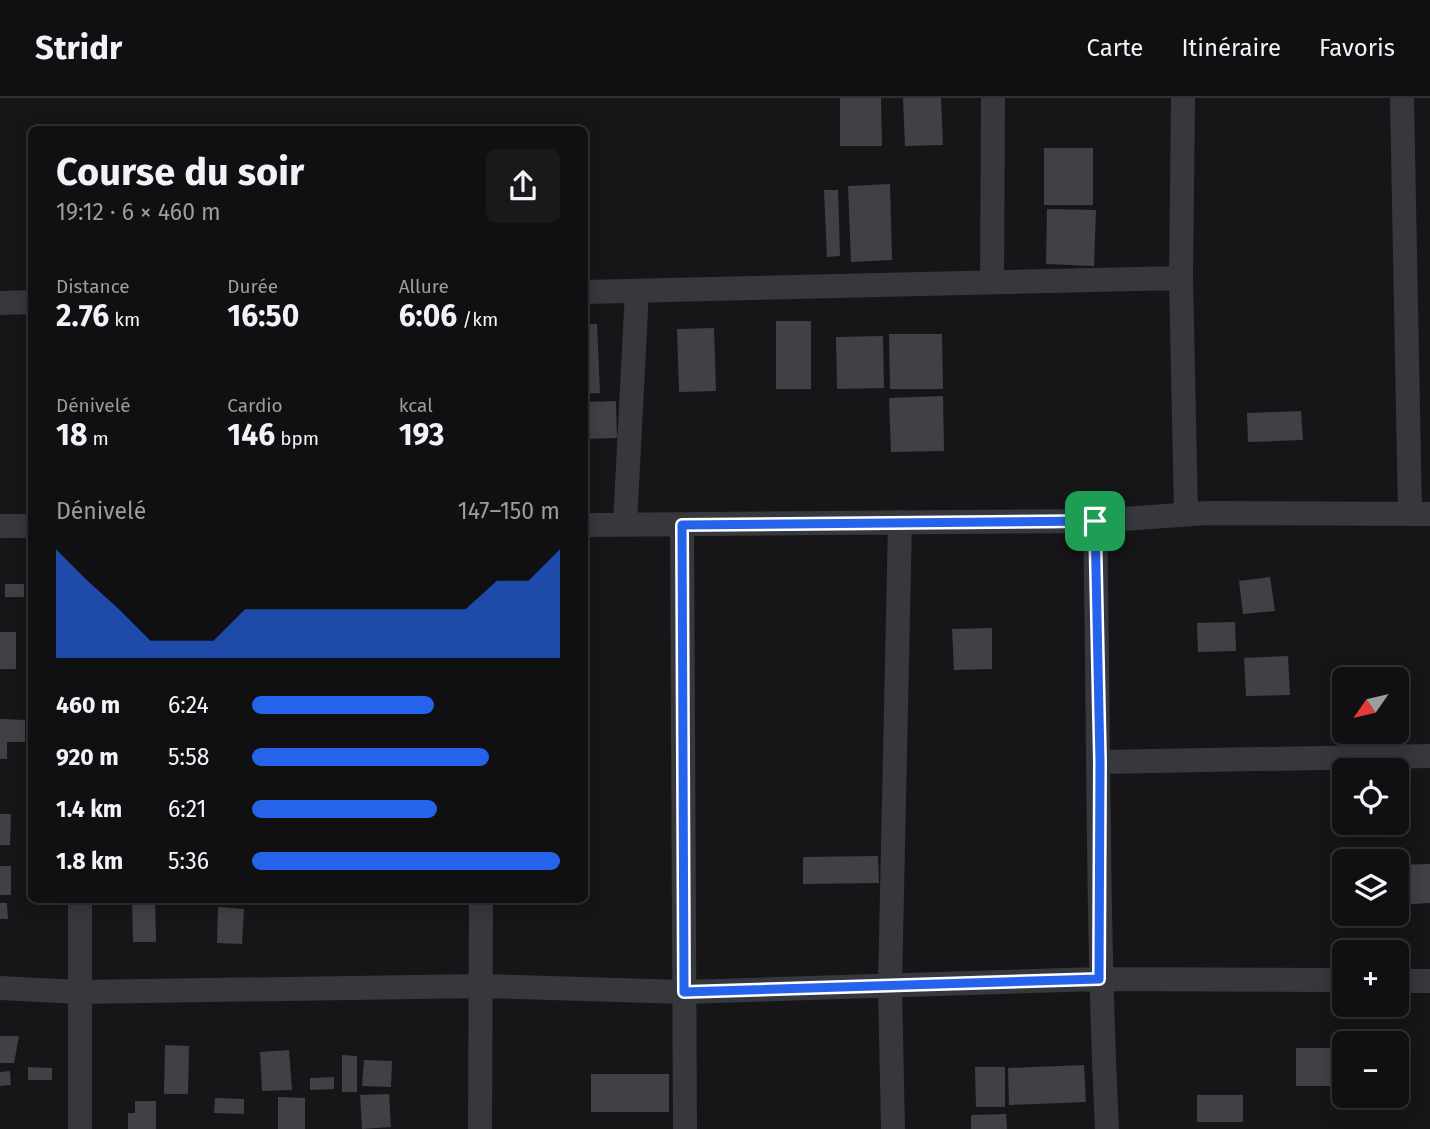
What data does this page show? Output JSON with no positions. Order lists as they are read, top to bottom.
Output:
{
  "north": "bottom left",
  "page": {
    "header": "Stridr",
    "nav": ["Carte", "Itinéraire", "Favoris"],
    "heading": ["Course du soir", "19:12 · 6 × 460 m"],
    "stats": [
      ["Distance", "2.76 km"],
      ["Durée", "16:50"],
      ["Allure", "6:06 /km"],
      ["Dénivelé", "18 m"],
      ["Cardio", "146 bpm"],
      ["kcal", "193"]
    ],
    "chart": ["Dénivelé", "147–150 m"],
    "map_buttons": ["+", "−"],
    "list": [
      {
        "name": "460 m",
        "note": "6:24"
      },
      {
        "name": "920 m",
        "note": "5:58"
      },
      {
        "name": "1.4 km",
        "note": "6:21"
      },
      {
        "name": "1.8 km",
        "note": "5:36"
      }
    ]
  }
}
